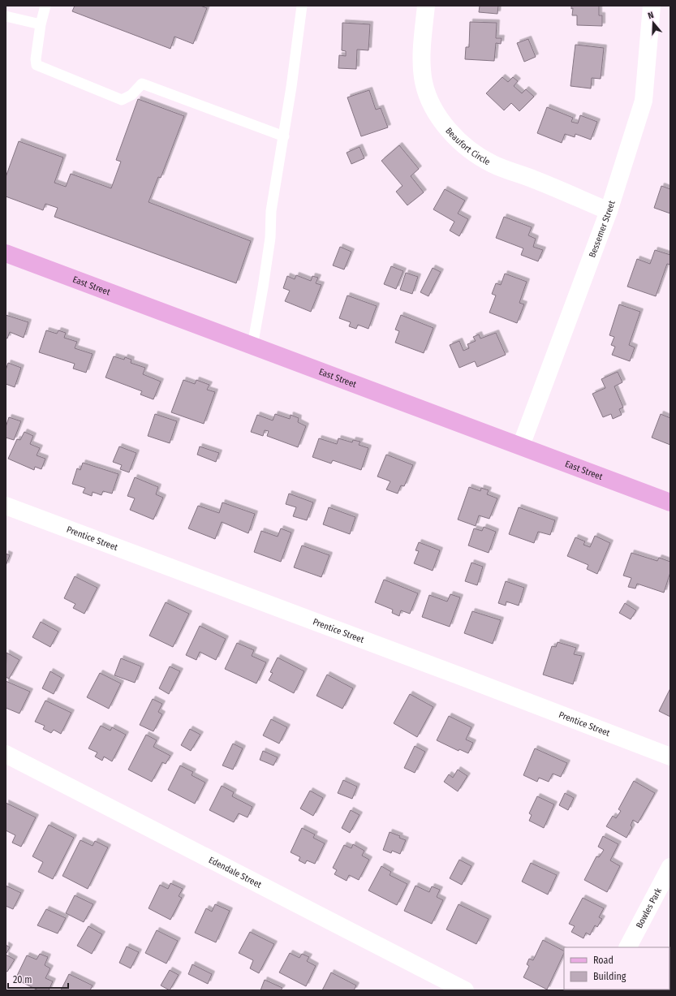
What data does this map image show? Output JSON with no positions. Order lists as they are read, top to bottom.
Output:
{
  "streets": {
    "main road": ["East Street"],
    "street": [
      "Beaufort Circle",
      "Bessemer Street",
      "Prentice Street",
      "Edendale Street",
      "Bowles Park"
    ]
  },
  "crossings": [
    ["Beaufort Circle", "Bessemer Street"],
    ["Bessemer Street", "East Street"]
  ],
  "legend": ["Road", "Building"],
  "scale_bar": "20 m",
  "north": "top"
}
